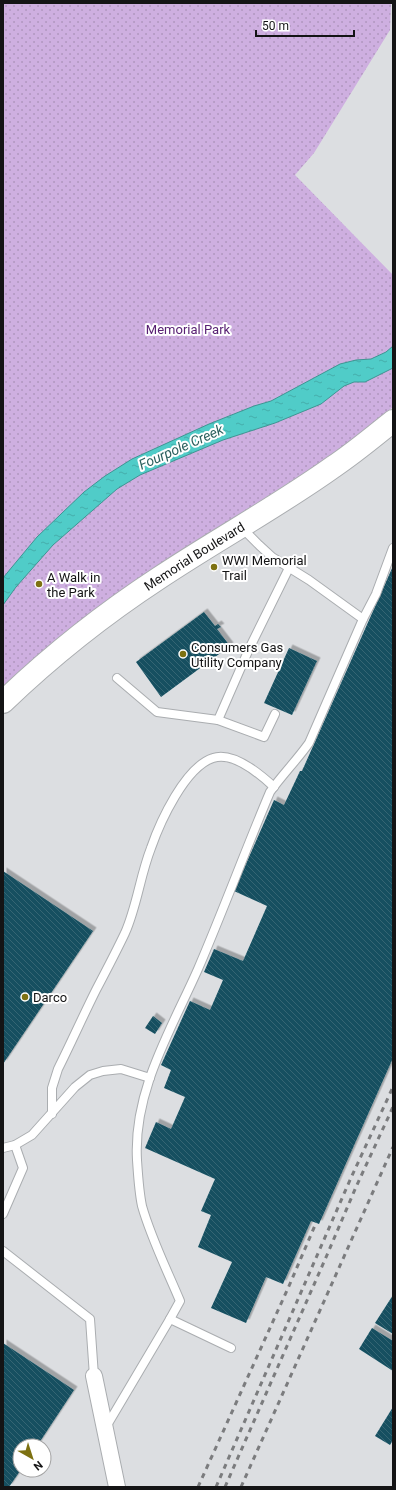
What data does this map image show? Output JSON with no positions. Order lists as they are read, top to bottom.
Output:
{
  "streets": {
    "street": ["Memorial Boulevard"]
  },
  "water": ["Fourpole Creek"],
  "parks": ["Memorial Park"],
  "places": [
    "WWI Memorial Trail",
    "A Walk in the Park",
    "Consumers Gas Utility Company",
    "Darco"
  ],
  "scale_bar": "50 m",
  "north": "bottom right"
}
